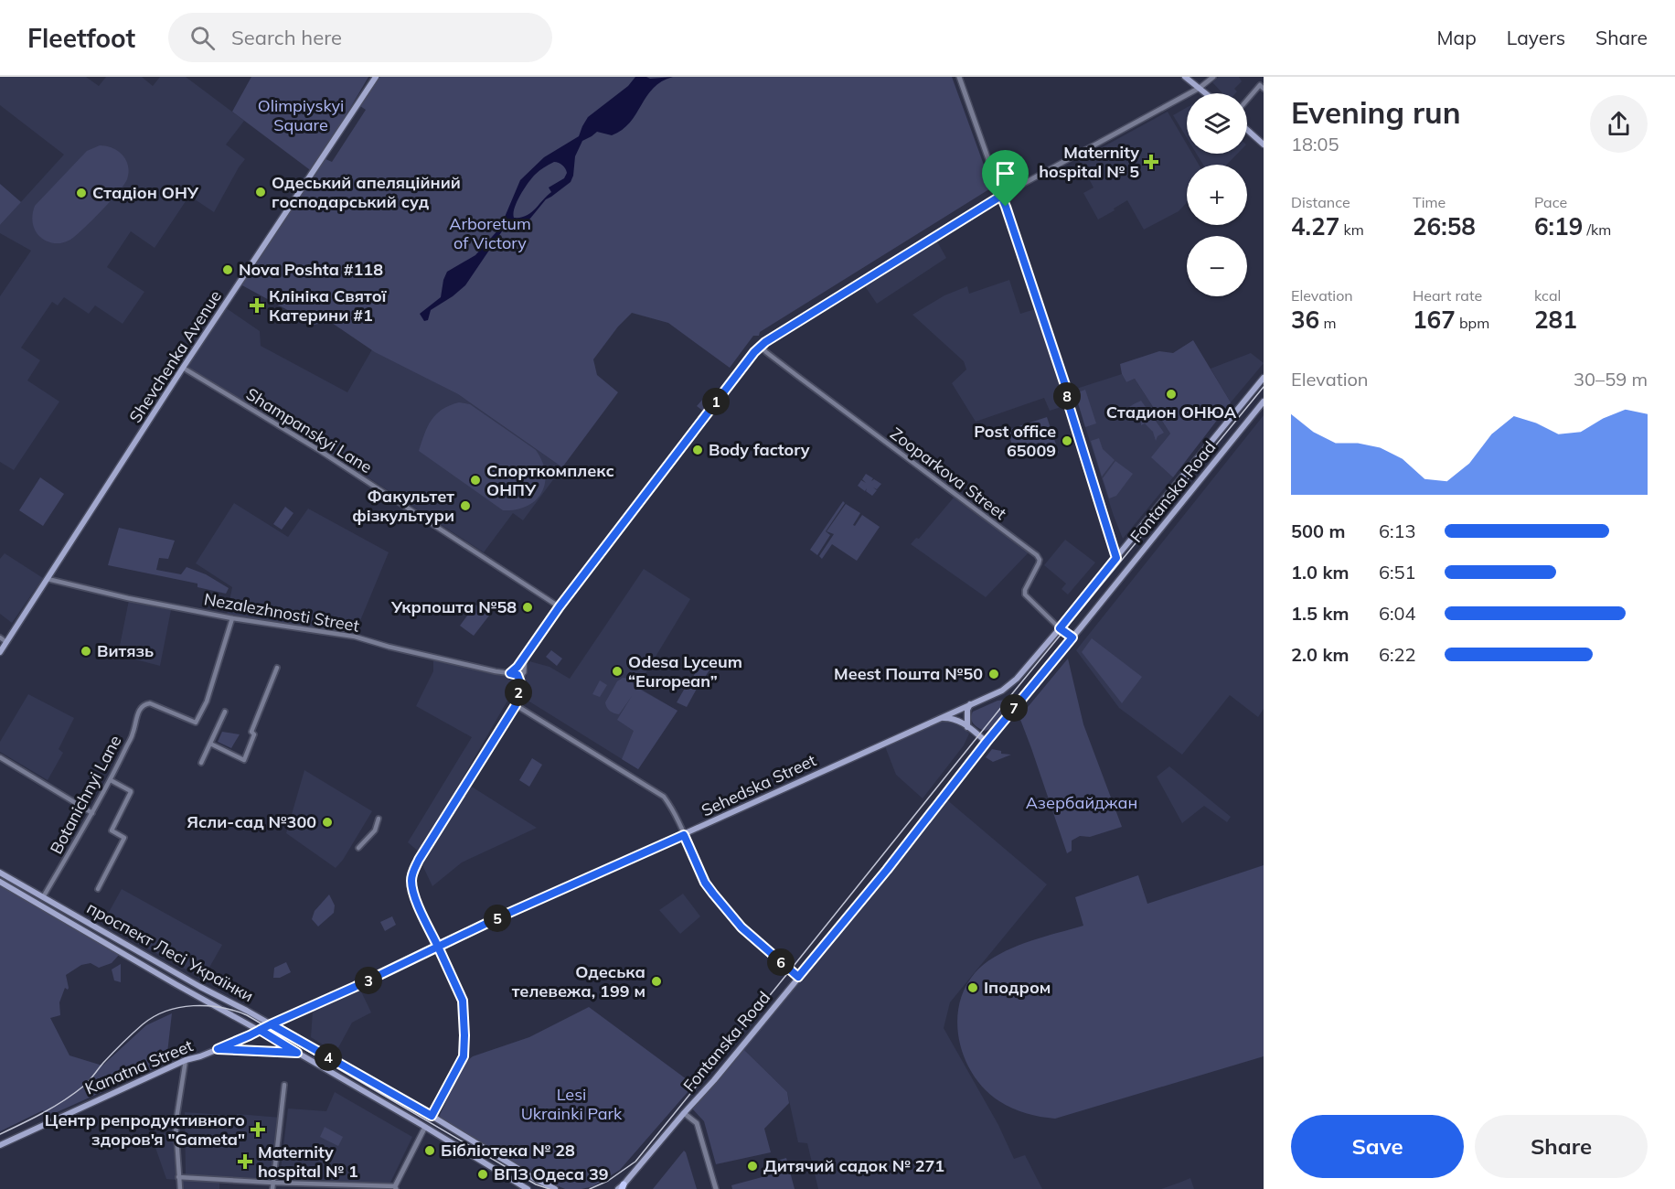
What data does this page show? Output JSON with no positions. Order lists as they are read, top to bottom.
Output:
{
  "streets": {
    "main road": [
      "Shevchenka Avenue",
      "Fontanska Road",
      "Sehedska Street",
      "проспект Лесі Українки",
      "Kanatna Street"
    ],
    "street": [
      "Shampanskyi Lane",
      "Zooparkova Street",
      "Nezalezhnosti Street",
      "Botanichnyi Lane"
    ]
  },
  "crossings": [
    ["Shevchenka Avenue", "Shampanskyi Lane"],
    ["Shevchenka Avenue", "Nezalezhnosti Street"],
    ["Zooparkova Street", "Fontanska Road"],
    ["Fontanska Road", "Sehedska Street"],
    ["Nezalezhnosti Street", "Botanichnyi Lane"],
    ["Sehedska Street", "проспект Лесі Українки"],
    ["Sehedska Street", "Kanatna Street"],
    ["Botanichnyi Lane", "проспект Лесі Українки"],
    ["проспект Лесі Українки", "Kanatna Street"]
  ],
  "parks": [
    "Olimpiyskyi Square",
    "Arboretum of Victory",
    "Азербайджан",
    "Lesi Ukrainki Park"
  ],
  "places": {
    "health": [
      "Maternity hospital № 5",
      "Клініка Святої Катерини #1",
      "Центр репродуктивного здоров'я \"Gameta\"",
      "Maternity hospital № 1"
    ],
    "other": [
      "Одеський апеляційний господарський суд",
      "Стадіон ОНУ",
      "Nova Poshta #118",
      "Стадион ОНЮА",
      "Post office 65009",
      "Body factory",
      "Спорткомплекс ОНПУ",
      "Факультет фізкультури",
      "Укрпошта №58",
      "Витязь",
      "Odesa Lyceum “European”",
      "Meest Пошта №50",
      "Ясли-сад №300",
      "Одеська телевежа, 199 м",
      "Іподром",
      "Бібліотека № 28",
      "Дитячий садок № 271",
      "ВПЗ Одеса 39"
    ]
  },
  "page": {
    "header": "Fleetfoot",
    "search": "Search here",
    "nav": ["Map", "Layers", "Share"],
    "heading": ["Evening run", "18:05"],
    "map_buttons": ["+", "−"],
    "stats": [
      ["Distance", "4.27 km"],
      ["Time", "26:58"],
      ["Pace", "6:19 /km"],
      ["Elevation", "36 m"],
      ["Heart rate", "167 bpm"],
      ["kcal", "281"]
    ],
    "chart": ["Elevation", "30–59 m"],
    "pins": [
      "8",
      "1",
      "2",
      "7",
      "5",
      "6",
      "3",
      "4"
    ],
    "list": [
      {
        "name": "500 m",
        "note": "6:13"
      },
      {
        "name": "1.0 km",
        "note": "6:51"
      },
      {
        "name": "1.5 km",
        "note": "6:04"
      },
      {
        "name": "2.0 km",
        "note": "6:22"
      }
    ],
    "buttons": ["Save", "Share"]
  }
}
